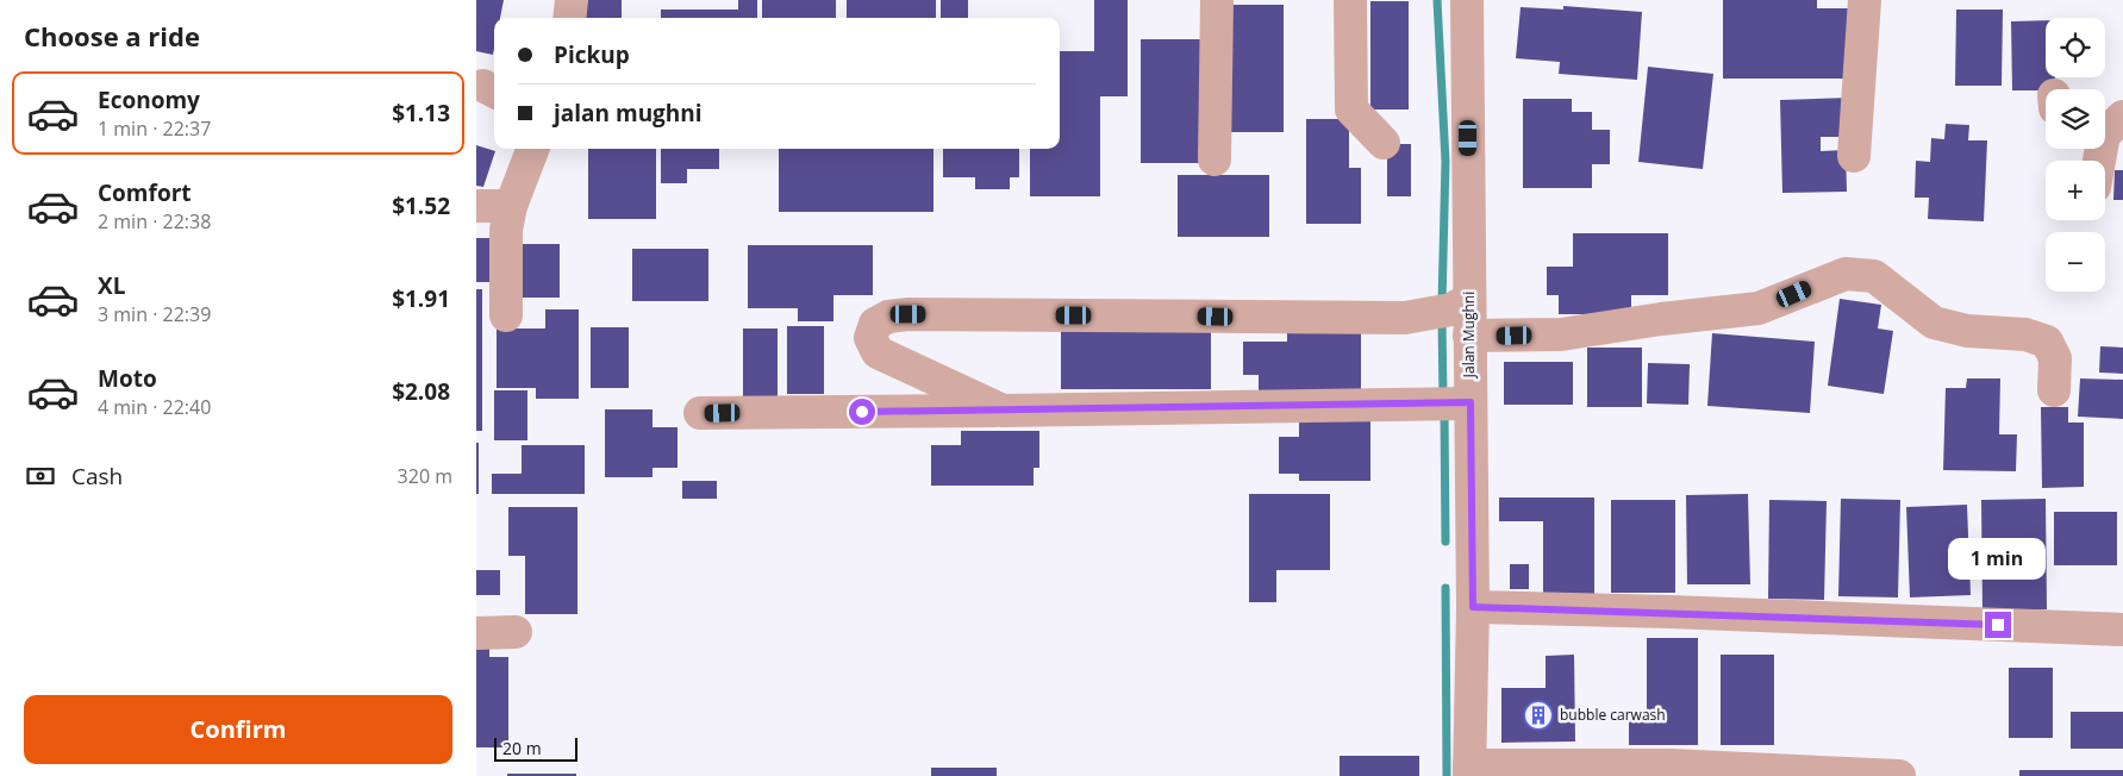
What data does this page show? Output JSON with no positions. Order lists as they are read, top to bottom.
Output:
{
  "streets": {
    "street": ["Jalan Mughni"]
  },
  "places": {
    "building": ["bubble carwash"]
  },
  "scale_bar": "20 m",
  "page": {
    "heading": "Choose a ride",
    "map_buttons": ["+", "−"],
    "banner": ["Pickup", "jalan mughni"],
    "list": [
      {
        "name": "Economy",
        "note": "1 min · 22:37",
        "value": "$1.13"
      },
      {
        "name": "Comfort",
        "note": "2 min · 22:38",
        "value": "$1.52"
      },
      {
        "name": "XL",
        "note": "3 min · 22:39",
        "value": "$1.91"
      },
      {
        "name": "Moto",
        "note": "4 min · 22:40",
        "value": "$2.08"
      }
    ],
    "pay": ["Cash", "320 m"],
    "bubble": "1 min",
    "buttons": "Confirm",
    "scale": "20 m"
  }
}
